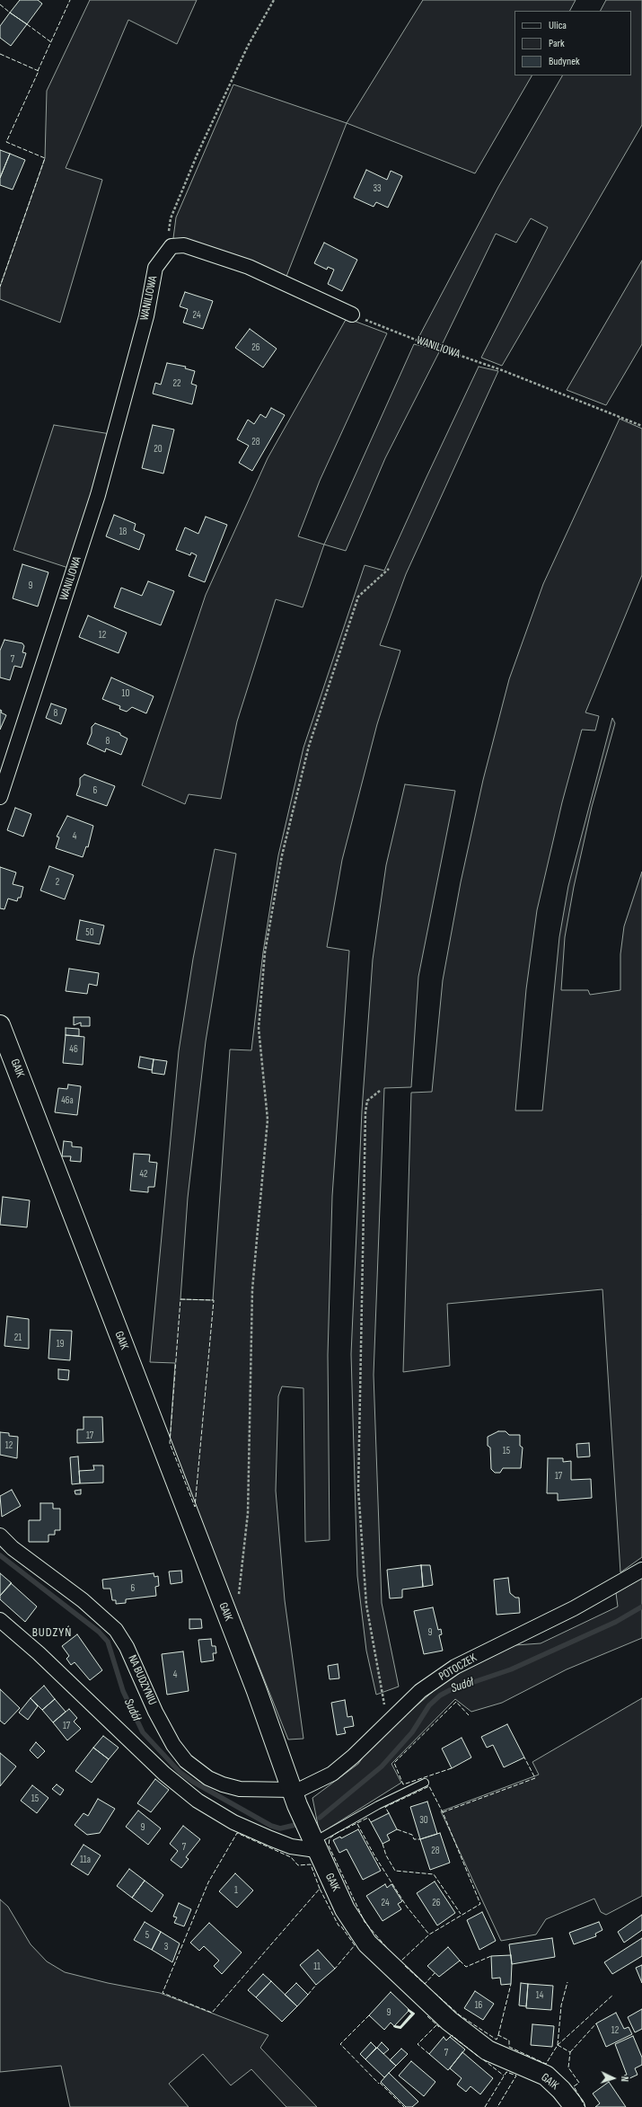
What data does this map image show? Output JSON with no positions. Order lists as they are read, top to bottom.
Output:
{
  "streets": {
    "street": [
      "WANILIOWA",
      "GAIK",
      "POTOCZEK",
      "NA BUDZYNIU"
    ]
  },
  "crossings": [
    ["GAIK", "POTOCZEK"],
    ["GAIK", "NA BUDZYNIU"],
    ["POTOCZEK", "NA BUDZYNIU"]
  ],
  "districts": ["BUDZYŃ"],
  "water": ["Sudół"],
  "house_numbers": [
    "33",
    "24",
    "26",
    "22",
    "28",
    "20",
    "18",
    "9",
    "12",
    "7",
    "10",
    "8",
    "8",
    "6",
    "4",
    "2",
    "50",
    "46",
    "46a",
    "42",
    "21",
    "19",
    "17",
    "12",
    "15",
    "17",
    "6",
    "9",
    "4",
    "17",
    "15",
    "30",
    "9",
    "7",
    "28",
    "11a",
    "1",
    "24",
    "26",
    "5",
    "3",
    "11",
    "14",
    "16",
    "9",
    "12",
    "7"
  ],
  "legend": ["Ulica", "Park", "Budynek"],
  "north": "right"
}
